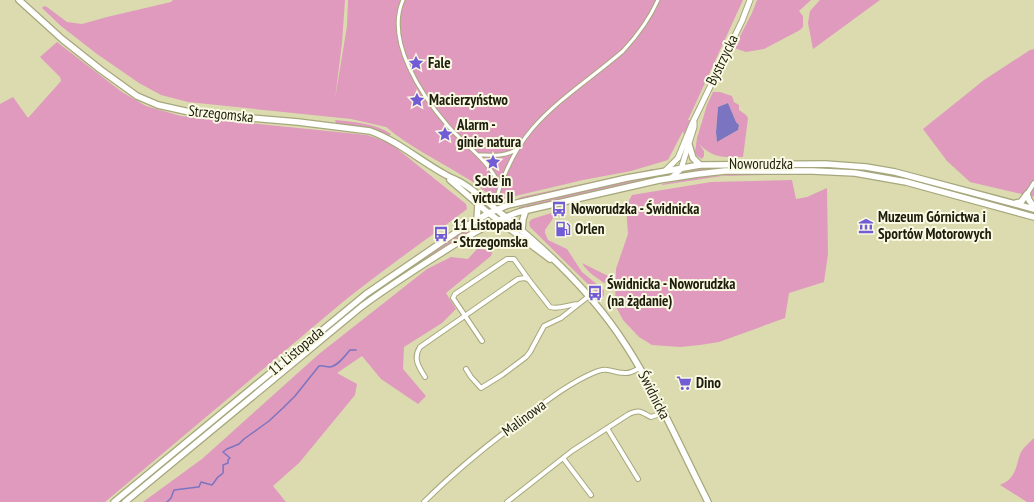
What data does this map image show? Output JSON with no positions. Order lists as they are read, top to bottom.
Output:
{
  "streets": {
    "main road": [
      "Strzegomska",
      "Noworudzka",
      "11 Listopada",
      "Świdnicka"
    ],
    "street": ["Bystrzycka", "Malinowa"]
  },
  "crossings": [
    ["Bystrzycka", "Noworudzka"],
    ["Strzegomska", "Noworudzka"],
    ["Strzegomska", "11 Listopada"],
    ["Strzegomska", "Świdnicka"],
    ["Noworudzka", "11 Listopada"],
    ["Noworudzka", "Świdnicka"],
    ["11 Listopada", "Świdnicka"],
    ["Świdnicka", "Malinowa"]
  ],
  "places": {
    "place": [
      "Fale",
      "Macierzyństwo",
      "Alarm - ginie natura",
      "Sole in victus II"
    ],
    "bus stop": ["Noworudzka - Świdnicka", "11 Listopada - Strzegomska", "Świdnicka - Noworudzka (na żądanie)"],
    "museum": ["Muzeum Górnictwa i Sportów Motorowych"],
    "fuel station": ["Orlen"],
    "supermarket": ["Dino"]
  }
}
